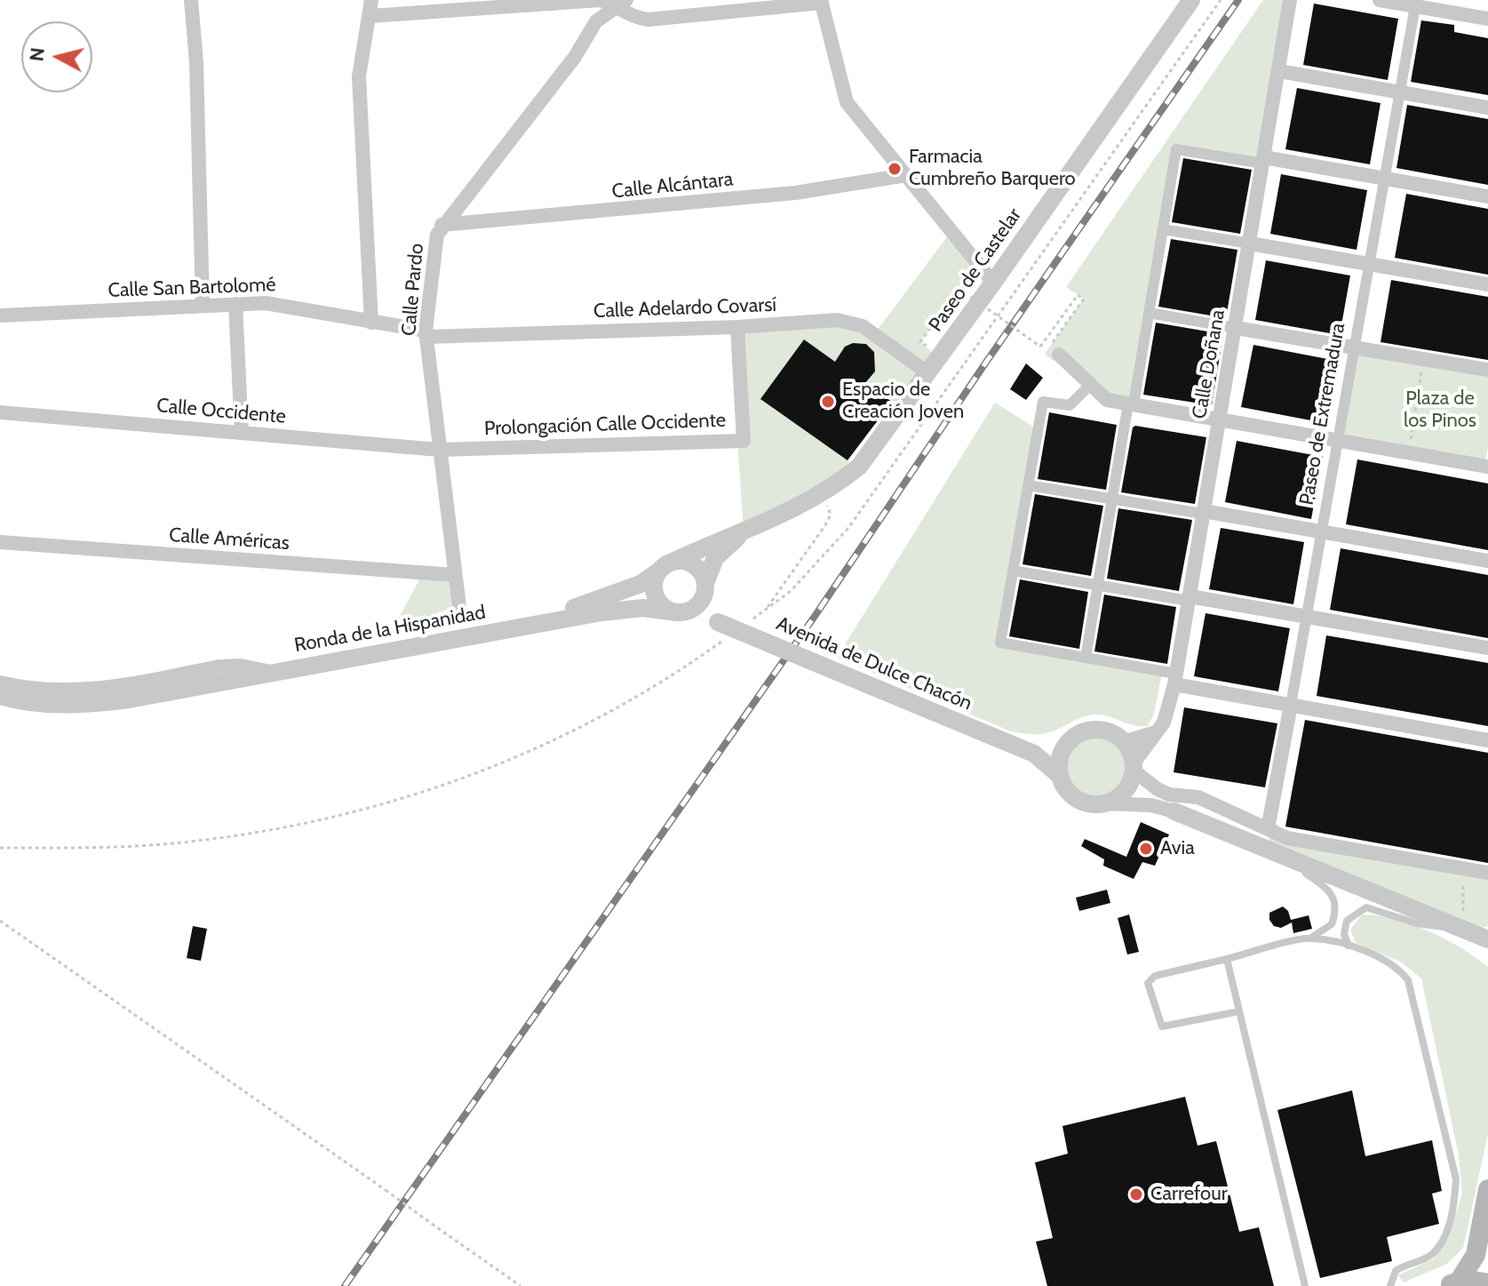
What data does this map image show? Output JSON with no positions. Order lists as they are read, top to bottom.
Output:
{
  "streets": {
    "street": [
      "Calle Alcántara",
      "Paseo de Castelar",
      "Calle San Bartolomé",
      "Calle Pardo",
      "Calle Adelardo Covarsí",
      "Calle Doñana",
      "Calle Occidente",
      "Paseo de Extremadura",
      "Prolongación Calle Occidente",
      "Calle Américas",
      "Ronda de la Hispanidad",
      "Avenida de Dulce Chacón"
    ]
  },
  "crossings": [
    ["Calle Alcántara", "Calle Pardo"],
    ["Paseo de Castelar", "Calle Adelardo Covarsí"],
    ["Paseo de Castelar", "Ronda de la Hispanidad"],
    ["Paseo de Castelar", "Avenida de Dulce Chacón"],
    ["Calle San Bartolomé", "Calle Pardo"],
    ["Calle San Bartolomé", "Calle Adelardo Covarsí"],
    ["Calle Pardo", "Calle Adelardo Covarsí"],
    ["Calle Pardo", "Calle Occidente"],
    ["Calle Pardo", "Prolongación Calle Occidente"],
    ["Calle Pardo", "Calle Américas"],
    ["Calle Adelardo Covarsí", "Prolongación Calle Occidente"],
    ["Calle Doñana", "Avenida de Dulce Chacón"],
    ["Calle Occidente", "Prolongación Calle Occidente"],
    ["Ronda de la Hispanidad", "Avenida de Dulce Chacón"]
  ],
  "parks": ["Plaza de los Pinos"],
  "places": [
    "Farmacia Cumbreño Barquero",
    "Espacio de Creación Joven",
    "Avia",
    "Carrefour"
  ],
  "north": "left"
}
